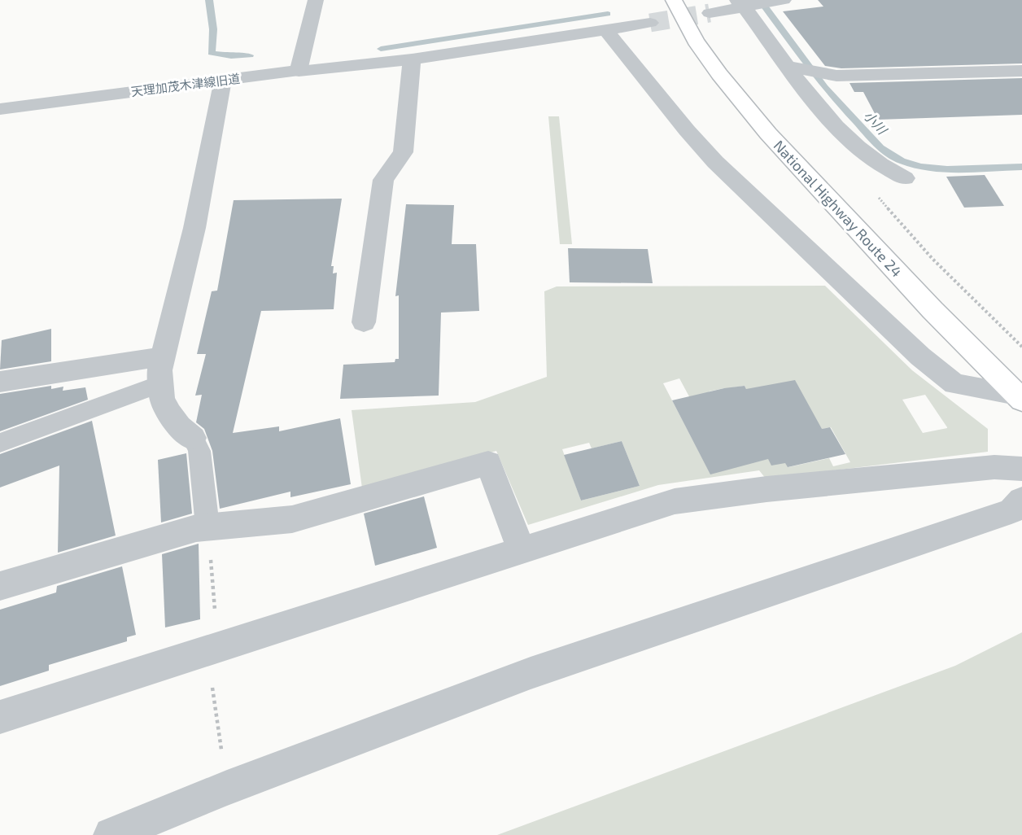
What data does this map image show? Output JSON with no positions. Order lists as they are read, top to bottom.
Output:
{
  "streets": {
    "highway": ["National Highway Route 24"],
    "street": ["天理加茂木津線旧道"]
  },
  "water": ["小川"]
}
